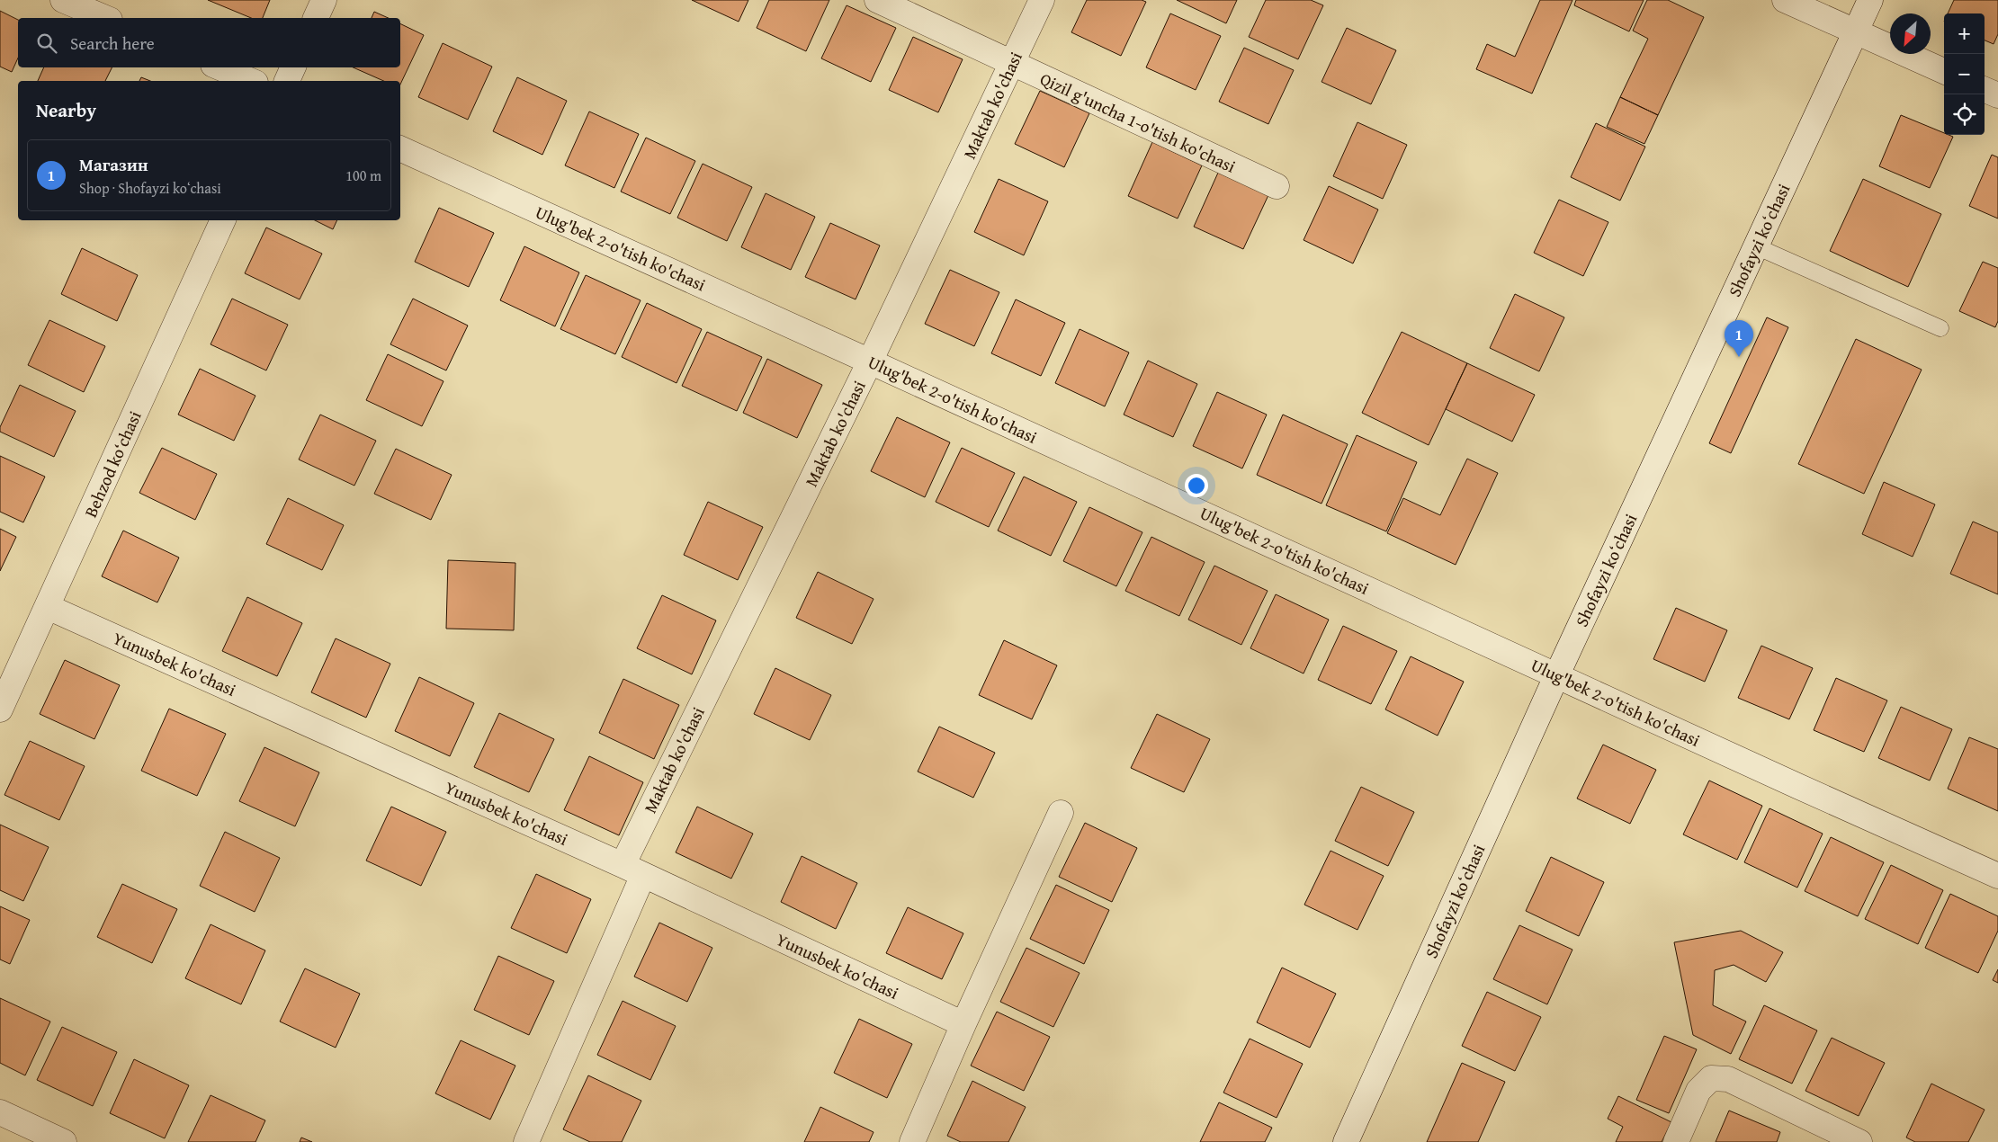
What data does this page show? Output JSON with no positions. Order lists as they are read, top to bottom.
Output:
{
  "streets": {
    "street": [
      "Maktab ko'chasi",
      "Qizil g'uncha 1-o'tish ko'chasi",
      "Shofayzi koʻchasi",
      "Ulug'bek 2-o'tish ko'chasi",
      "Behzod ko‘chasi",
      "Yunusbek ko'chasi"
    ]
  },
  "crossings": [
    ["Maktab ko'chasi", "Qizil g'uncha 1-o'tish ko'chasi"],
    ["Maktab ko'chasi", "Ulug'bek 2-o'tish ko'chasi"],
    ["Maktab ko'chasi", "Yunusbek ko'chasi"],
    ["Shofayzi koʻchasi", "Ulug'bek 2-o'tish ko'chasi"],
    ["Behzod ko‘chasi", "Yunusbek ko'chasi"]
  ],
  "north": "bottom left",
  "page": {
    "map_buttons": ["+", "−"],
    "search": "Search here",
    "heading": "Nearby",
    "list": [
      {
        "mark": "1",
        "name": "Магазин",
        "note": "Shop · Shofayzi koʻchasi",
        "value": "100 m"
      }
    ],
    "pins": "1"
  }
}
